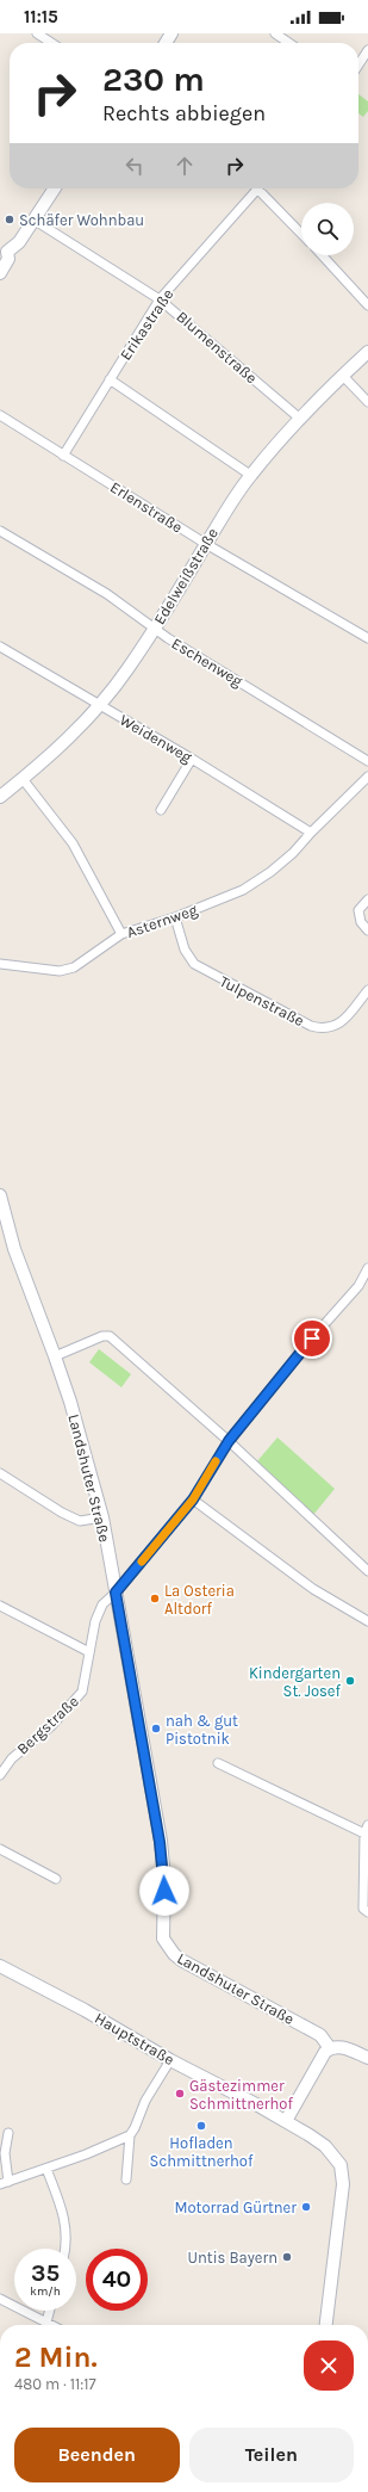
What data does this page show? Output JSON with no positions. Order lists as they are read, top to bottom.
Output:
{
  "streets": {
    "street": [
      "Erikastraße",
      "Blumenstraße",
      "Erlenstraße",
      "Edelweißstraße",
      "Eschenweg",
      "Weidenweg",
      "Asternweg",
      "Tulpenstraße",
      "Landshuter Straße",
      "Bergstraße",
      "Hauptstraße"
    ]
  },
  "crossings": [
    ["Erikastraße", "Blumenstraße"],
    ["Erikastraße", "Erlenstraße"],
    ["Blumenstraße", "Edelweißstraße"],
    ["Erlenstraße", "Edelweißstraße"],
    ["Edelweißstraße", "Eschenweg"],
    ["Edelweißstraße", "Weidenweg"],
    ["Weidenweg", "Asternweg"],
    ["Asternweg", "Tulpenstraße"],
    ["Landshuter Straße", "Bergstraße"]
  ],
  "places": [
    "Schäfer Wohnbau",
    "La Osteria Altdorf",
    "Kindergarten St. Josef",
    "nah & gut Pistotnik",
    "Gästezimmer Schmittnerhof",
    "Hofladen Schmittnerhof",
    "Motorrad Gürtner",
    "Untis Bayern"
  ],
  "page": {
    "status": "11:15",
    "turn": ["230 m", "Rechts abbiegen"],
    "speed": "35 km/h",
    "limit": "40",
    "heading": ["2 Min.", "480 m · 11:17"],
    "buttons": ["Beenden", "Teilen"]
  }
}
